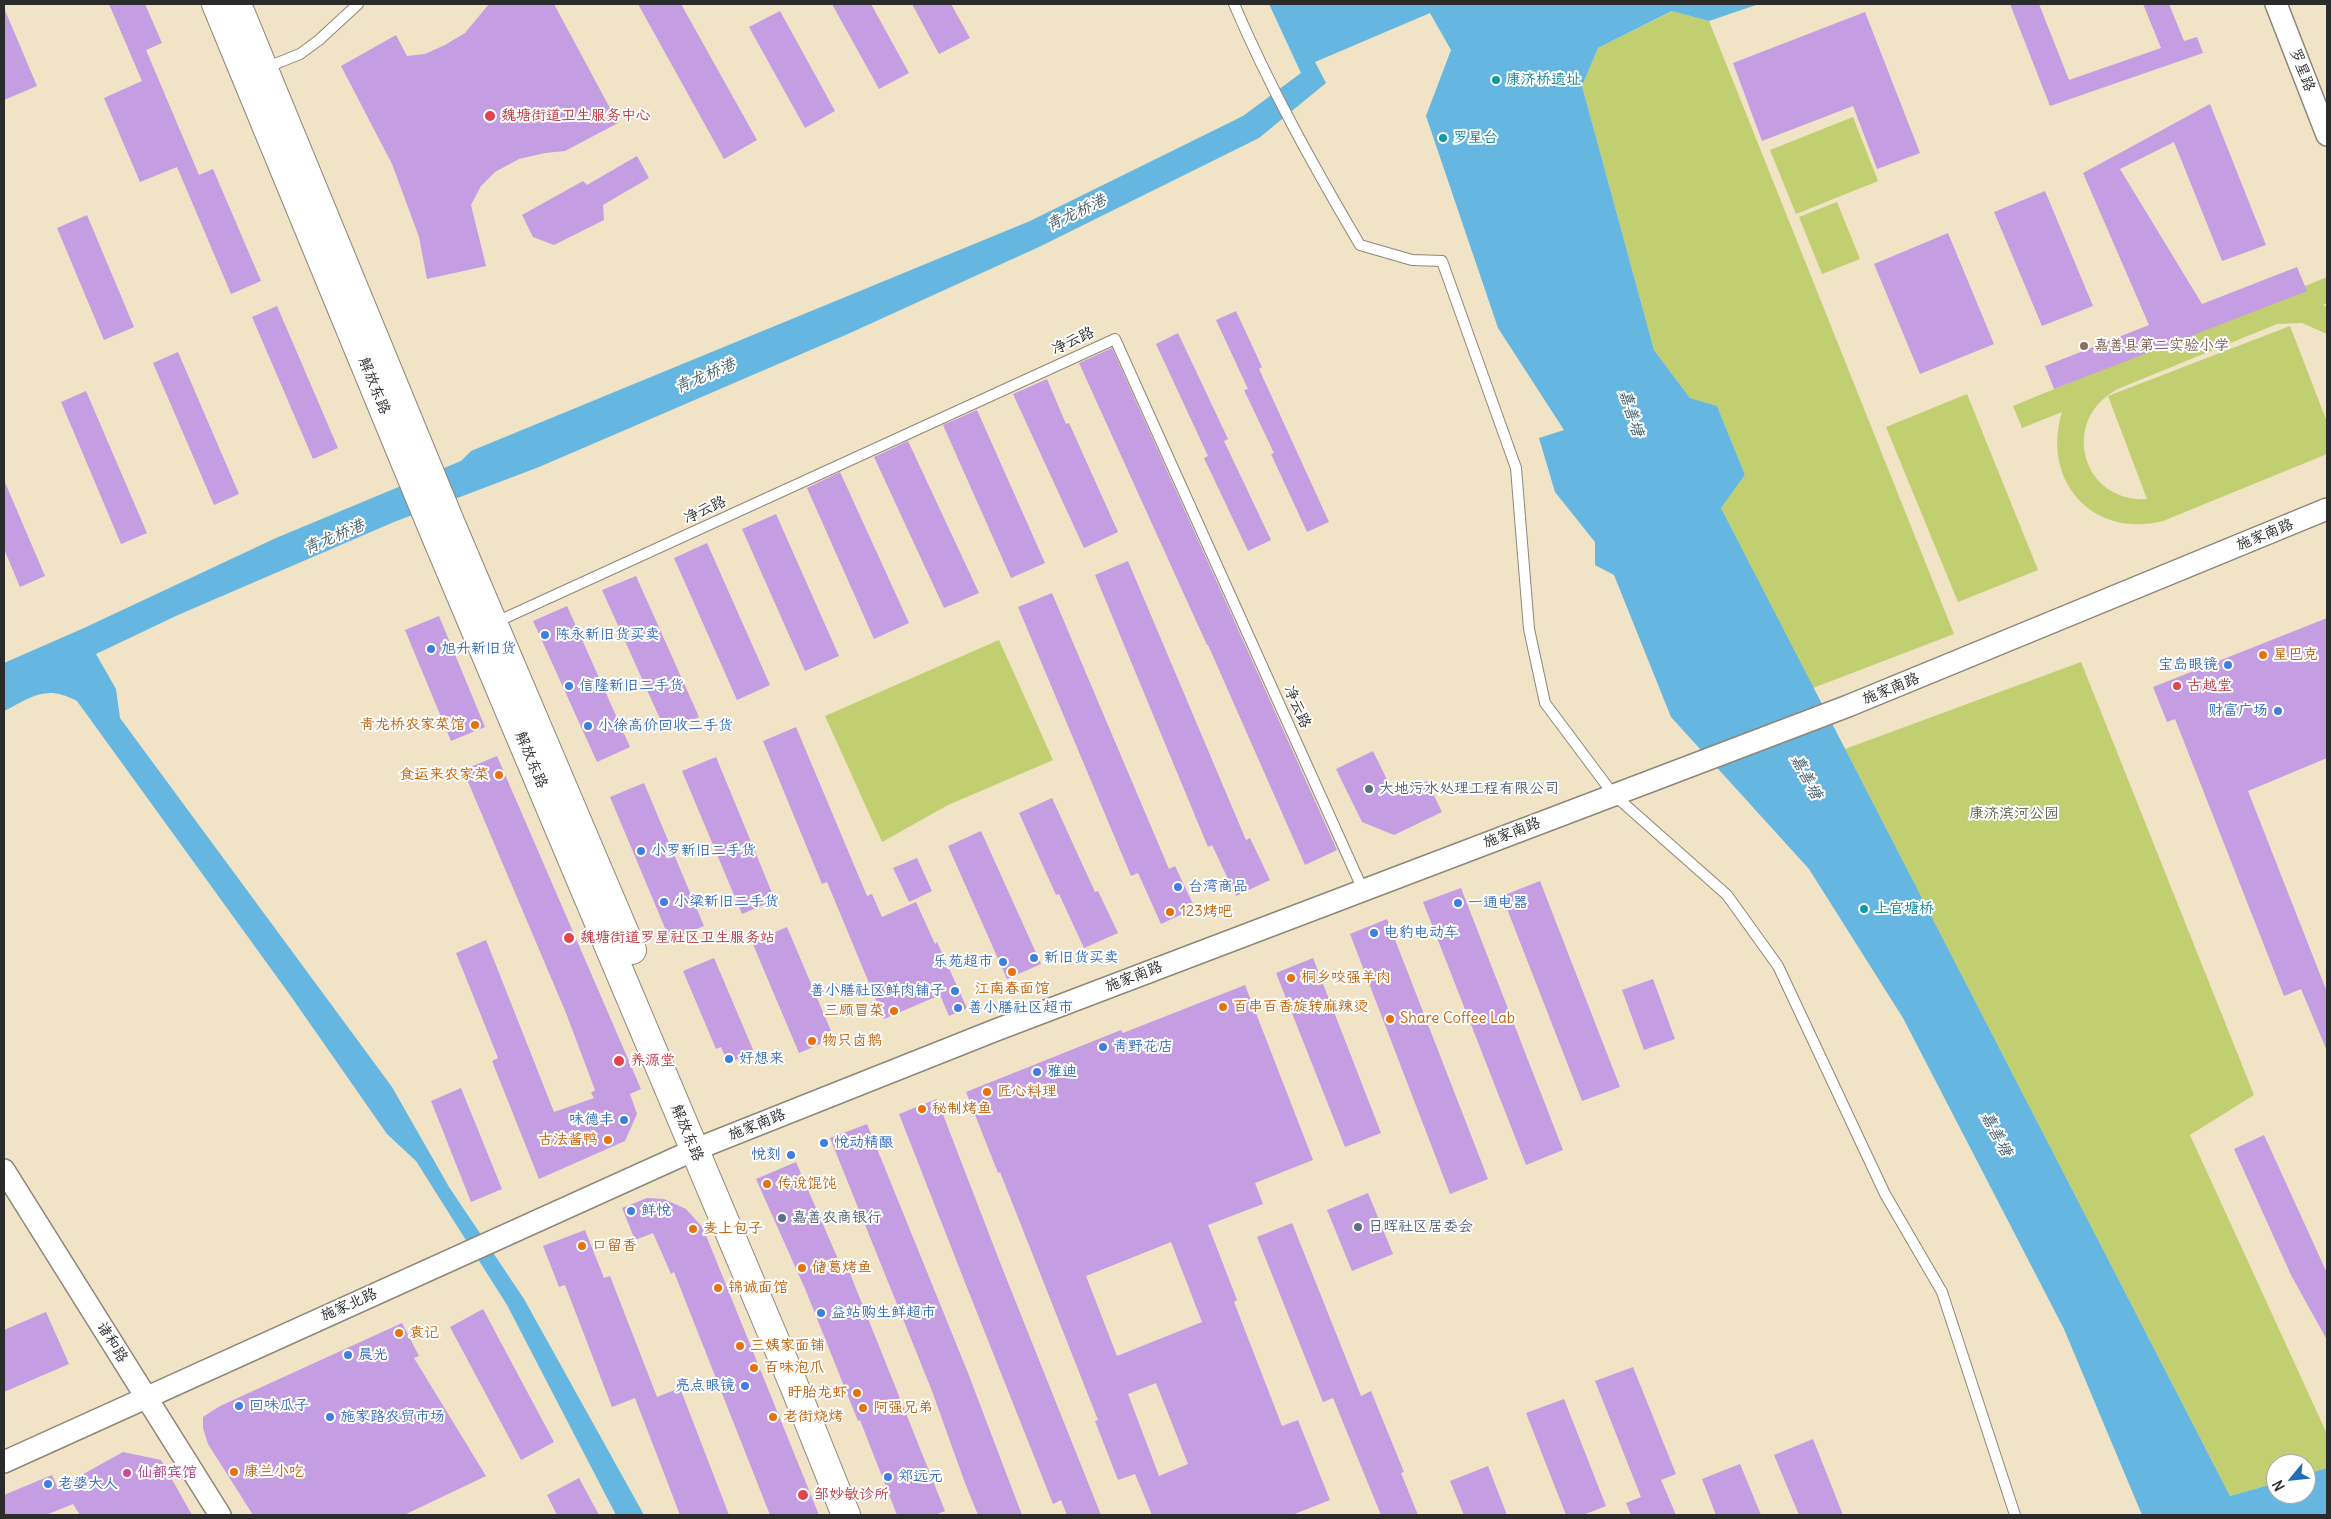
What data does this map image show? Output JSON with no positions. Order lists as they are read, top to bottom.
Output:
{
  "streets": {
    "main road": ["解放东路"],
    "street": [
      "罗星路",
      "施家南路",
      "施家北路",
      "诸和路"
    ],
    "lane": ["净云路"]
  },
  "crossings": [
    ["净云路", "解放东路"],
    ["净云路", "施家南路"],
    ["解放东路", "施家南路"],
    ["解放东路", "施家北路"],
    ["施家南路", "施家北路"],
    ["施家北路", "诸和路"]
  ],
  "water": ["青龙桥港", "嘉善塘"],
  "parks": ["康济滨河公园"],
  "places": [
    "康济桥遗址",
    "魏塘街道卫生服务中心",
    "罗星台",
    "嘉善县第二实验小学",
    "陈永新旧货买卖",
    "旭升新旧货",
    "星巴克",
    "宝岛眼镜",
    "信隆新旧二手货",
    "古越堂",
    "财富广场",
    "青龙桥农家菜馆",
    "小徐高价回收二手货",
    "食运来农家菜",
    "大地污水处理工程有限公司",
    "小罗新旧二手货",
    "台湾商品",
    "小梁新旧二手货",
    "一通电器",
    "上官塘桥",
    "123烤吧",
    "电豹电动车",
    "魏塘街道罗星社区卫生服务站",
    "新旧货买卖",
    "乐苑超市",
    "江南春面馆",
    "桐乡咬强羊肉",
    "善小膳社区鲜肉铺子",
    "百串百香旋转麻辣烫",
    "善小膳社区超市",
    "三顾冒菜",
    "Share Coffee Lab",
    "物只卤鹅",
    "青野花店",
    "好想来",
    "养源堂",
    "雅迪",
    "匠心料理",
    "秘制烤鱼",
    "味德丰",
    "古法酱鸭",
    "悦动精酿",
    "悦刻",
    "传说馄饨",
    "鲜悦",
    "嘉善农商银行",
    "日晖社区居委会",
    "麦上包子",
    "口留香",
    "储葛烤鱼",
    "锦诚面馆",
    "益站购生鲜超市",
    "袁记",
    "三姨家面铺",
    "晨光",
    "百味泡爪",
    "亮点眼镜",
    "盱胎龙虾",
    "回味瓜子",
    "阿强兄弟",
    "施家路农贸市场",
    "老街烧烤",
    "康兰小吃",
    "仙都宾馆",
    "郑远元",
    "老婆大人",
    "邹妙敏诊所"
  ],
  "north": "bottom left"
}
